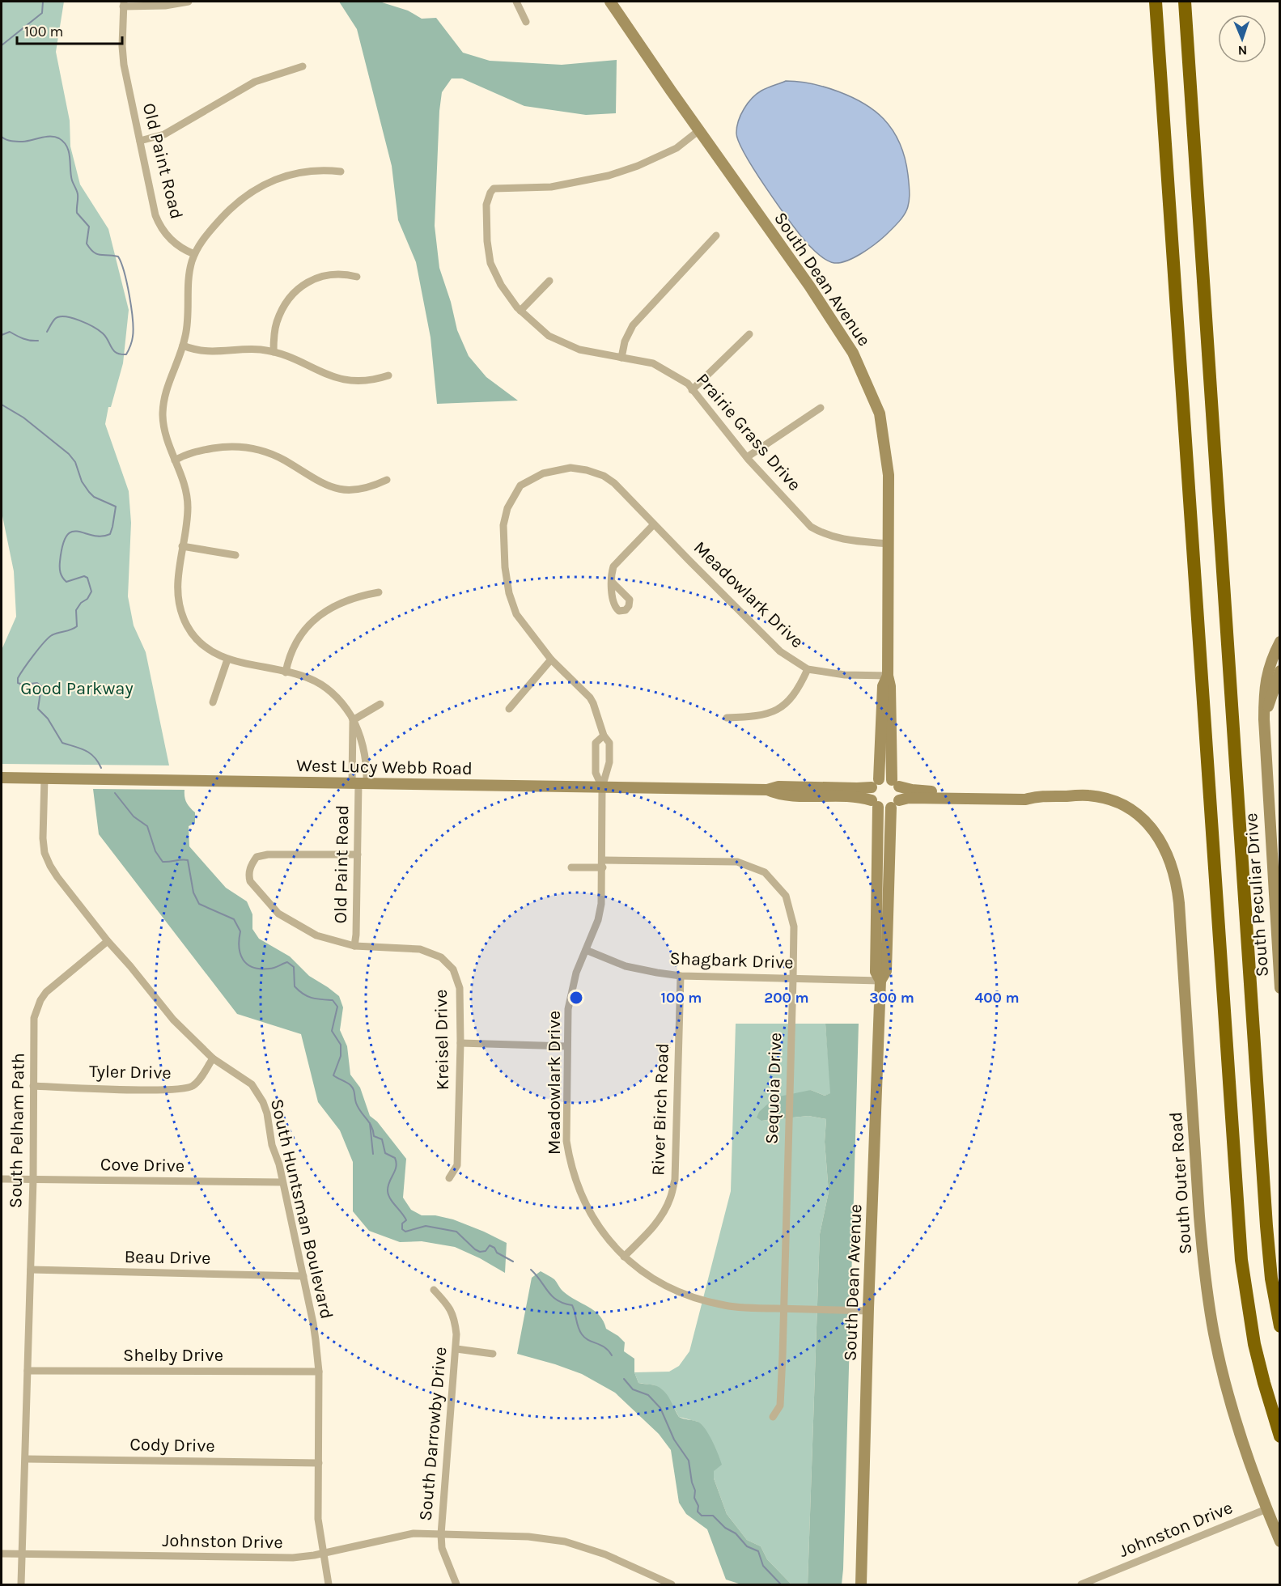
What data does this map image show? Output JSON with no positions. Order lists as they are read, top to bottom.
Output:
{
  "streets": {
    "street": [
      "Old Paint Road",
      "South Dean Avenue",
      "Prairie Grass Drive",
      "Meadowlark Drive",
      "West Lucy Webb Road",
      "South Peculiar Drive",
      "Shagbark Drive",
      "Kreisel Drive",
      "Tyler Drive",
      "Sequoia Drive",
      "River Birch Road",
      "South Pelham Path",
      "Cove Drive",
      "South Outer Road",
      "South Huntsman Boulevard",
      "Beau Drive",
      "Shelby Drive",
      "South Darrowby Drive",
      "Cody Drive",
      "Johnston Drive"
    ]
  },
  "crossings": [
    ["Old Paint Road", "West Lucy Webb Road"],
    ["Old Paint Road", "Kreisel Drive"],
    ["South Dean Avenue", "Prairie Grass Drive"],
    ["South Dean Avenue", "Meadowlark Drive"],
    ["South Dean Avenue", "West Lucy Webb Road"],
    ["South Dean Avenue", "Shagbark Drive"],
    ["Meadowlark Drive", "West Lucy Webb Road"],
    ["Meadowlark Drive", "Shagbark Drive"],
    ["Meadowlark Drive", "Sequoia Drive"],
    ["Meadowlark Drive", "River Birch Road"],
    ["West Lucy Webb Road", "South Huntsman Boulevard"],
    ["Shagbark Drive", "Sequoia Drive"],
    ["Shagbark Drive", "River Birch Road"],
    ["Tyler Drive", "South Pelham Path"],
    ["Tyler Drive", "South Huntsman Boulevard"],
    ["South Pelham Path", "Cove Drive"],
    ["South Pelham Path", "South Huntsman Boulevard"],
    ["South Pelham Path", "Beau Drive"],
    ["South Pelham Path", "Shelby Drive"],
    ["South Pelham Path", "Cody Drive"],
    ["South Pelham Path", "Johnston Drive"],
    ["Cove Drive", "South Huntsman Boulevard"],
    ["South Outer Road", "Johnston Drive"],
    ["South Huntsman Boulevard", "Beau Drive"],
    ["South Huntsman Boulevard", "Shelby Drive"],
    ["South Huntsman Boulevard", "Cody Drive"],
    ["South Huntsman Boulevard", "Johnston Drive"],
    ["South Darrowby Drive", "Johnston Drive"]
  ],
  "parks": ["Good Parkway"],
  "scale_bar": "100 m",
  "north": "bottom",
  "rings": [
    "100 m",
    "200 m",
    "300 m",
    "400 m"
  ]
}
